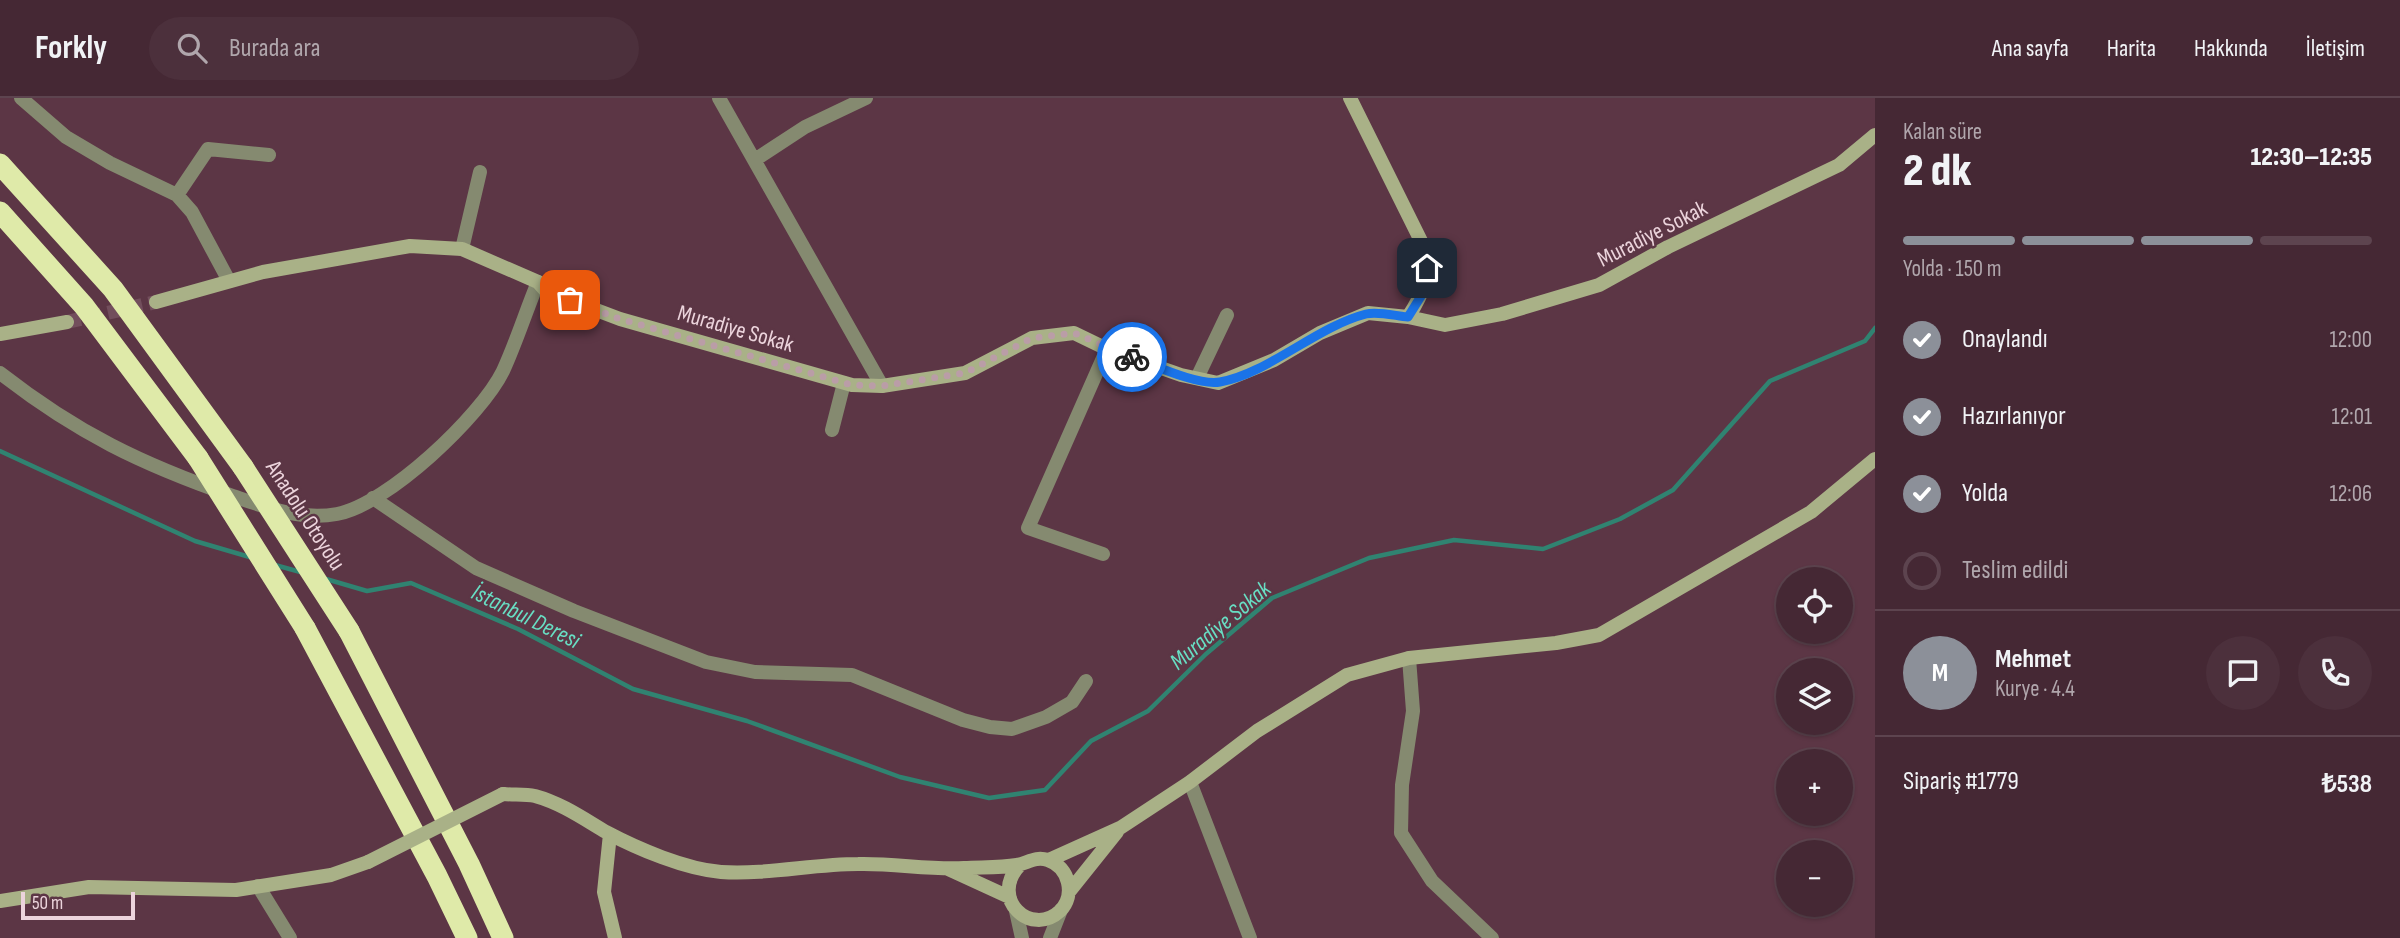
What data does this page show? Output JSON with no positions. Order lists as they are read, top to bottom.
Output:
{
  "streets": {
    "highway": ["Anadolu Otoyolu"],
    "street": ["Muradiye Sokak"]
  },
  "water": ["İstanbul Deresi", "Muradiye Sokak"],
  "scale_bar": "50 m",
  "page": {
    "header": "Forkly",
    "search": "Burada ara",
    "nav": [
      "Ana sayfa",
      "Harita",
      "Hakkında",
      "İletişim"
    ],
    "heading": ["2 dk", "Kalan süre", "12:30–12:35"],
    "panel": [
      "Mehmet",
      "Kurye · 4.4",
      "Sipariş #1779",
      "₺538"
    ],
    "bar": "Yolda · 150 m",
    "list": [
      ["Onaylandı", "12:00"],
      ["Hazırlanıyor", "12:01"],
      ["Yolda", "12:06"],
      "Teslim edildi"
    ],
    "map_buttons": ["+", "−"],
    "round": "M",
    "scale": "50 m"
  }
}
